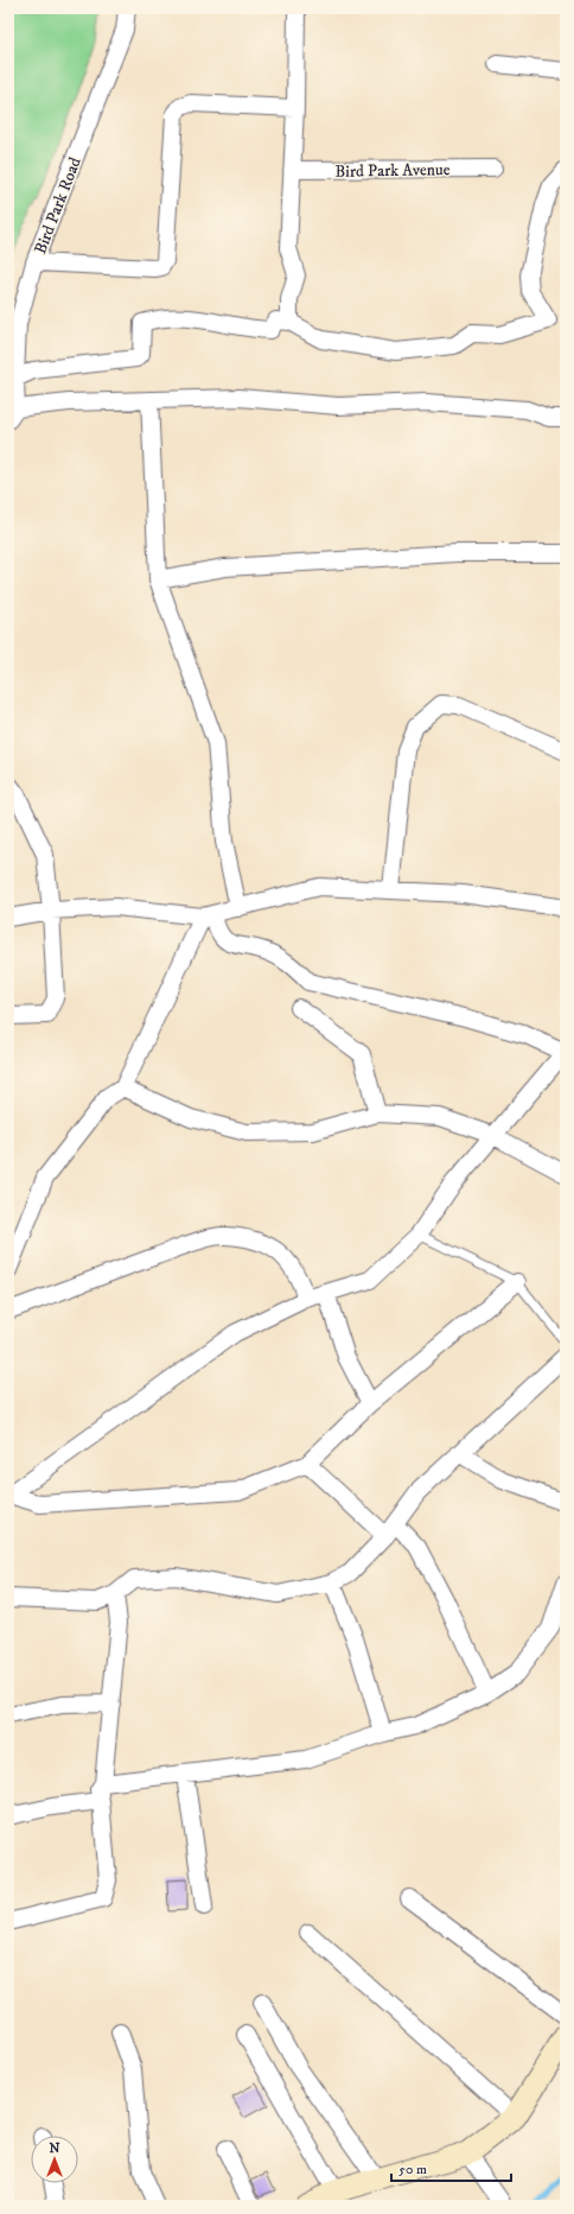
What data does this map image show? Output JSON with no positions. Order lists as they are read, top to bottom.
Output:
{
  "streets": {
    "street": ["Bird Park Avenue", "Bird Park Road"]
  },
  "scale_bar": "50 m",
  "north": "top"
}
